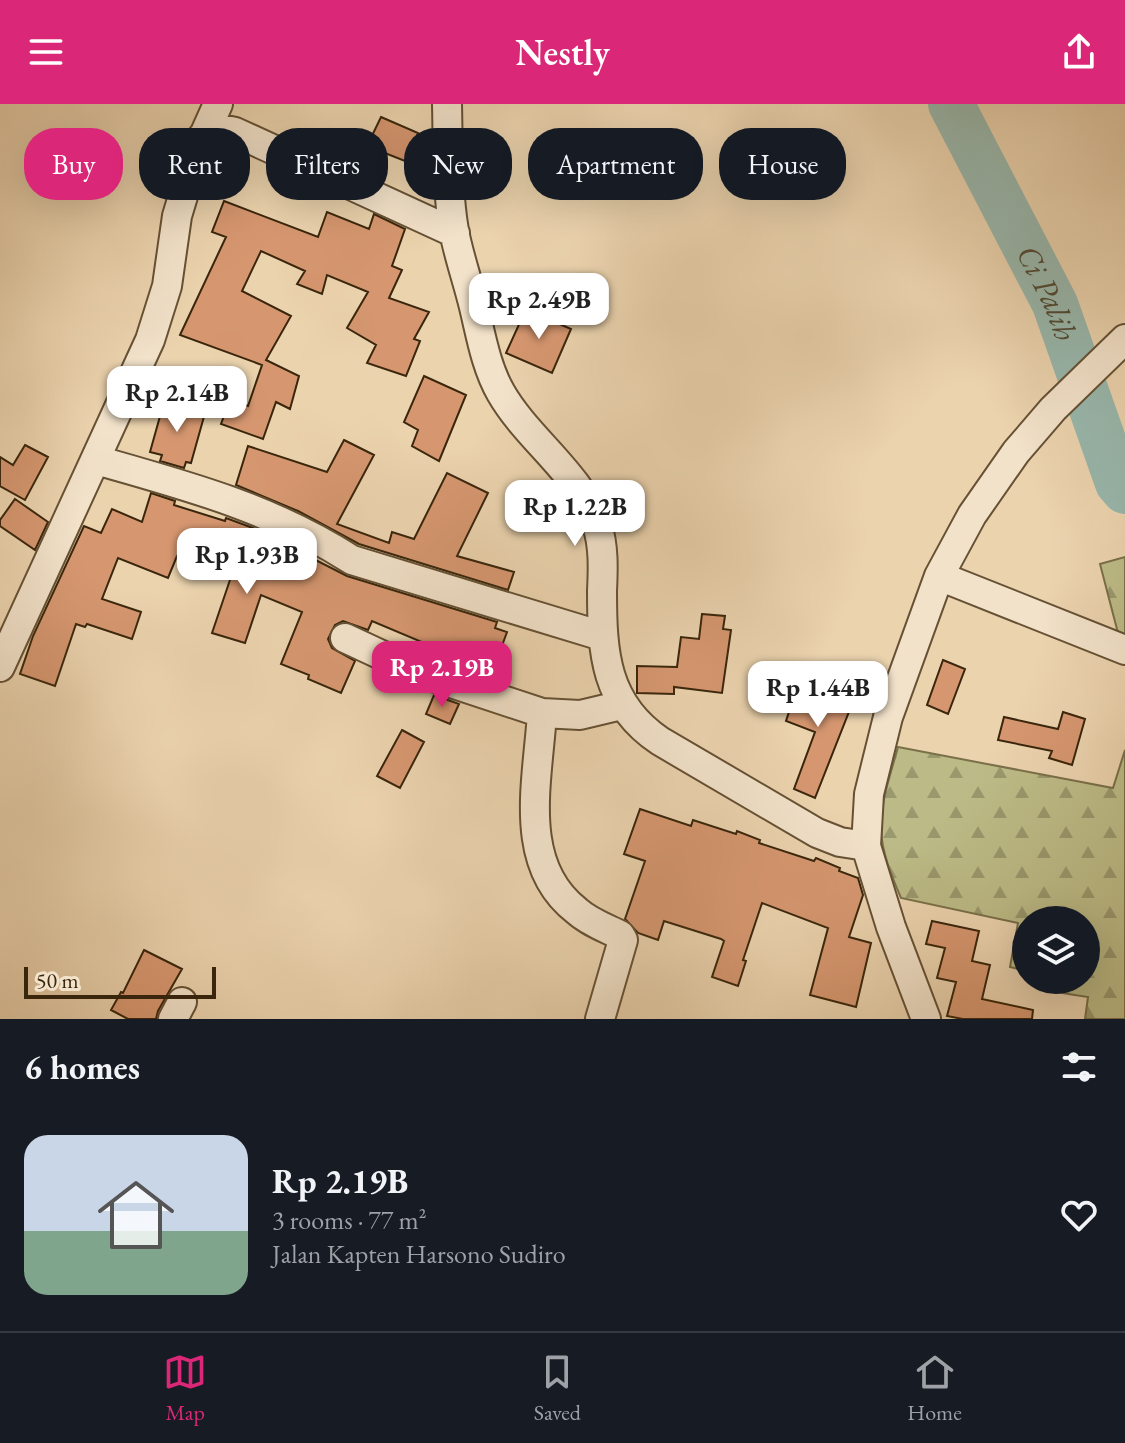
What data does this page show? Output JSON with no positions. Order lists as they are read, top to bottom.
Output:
{
  "water": ["Ci Palih"],
  "scale_bar": "50 m",
  "page": {
    "header": "Nestly",
    "chip": [
      "Buy",
      "Rent",
      "Filters",
      "New",
      "Apartment",
      "House"
    ],
    "price": [
      "Rp 2.49B",
      "Rp 2.14B",
      "Rp 1.22B",
      "Rp 1.93B",
      "Rp 2.19B",
      "Rp 1.44B"
    ],
    "scale": "50 m",
    "heading": "6 homes",
    "list": [
      {
        "name": "Rp 2.19B",
        "note": "3 rooms · 77 m² · Jalan Kapten Harsono Sudiro"
      }
    ],
    "tabs": ["Map", "Saved", "Home"]
  }
}
